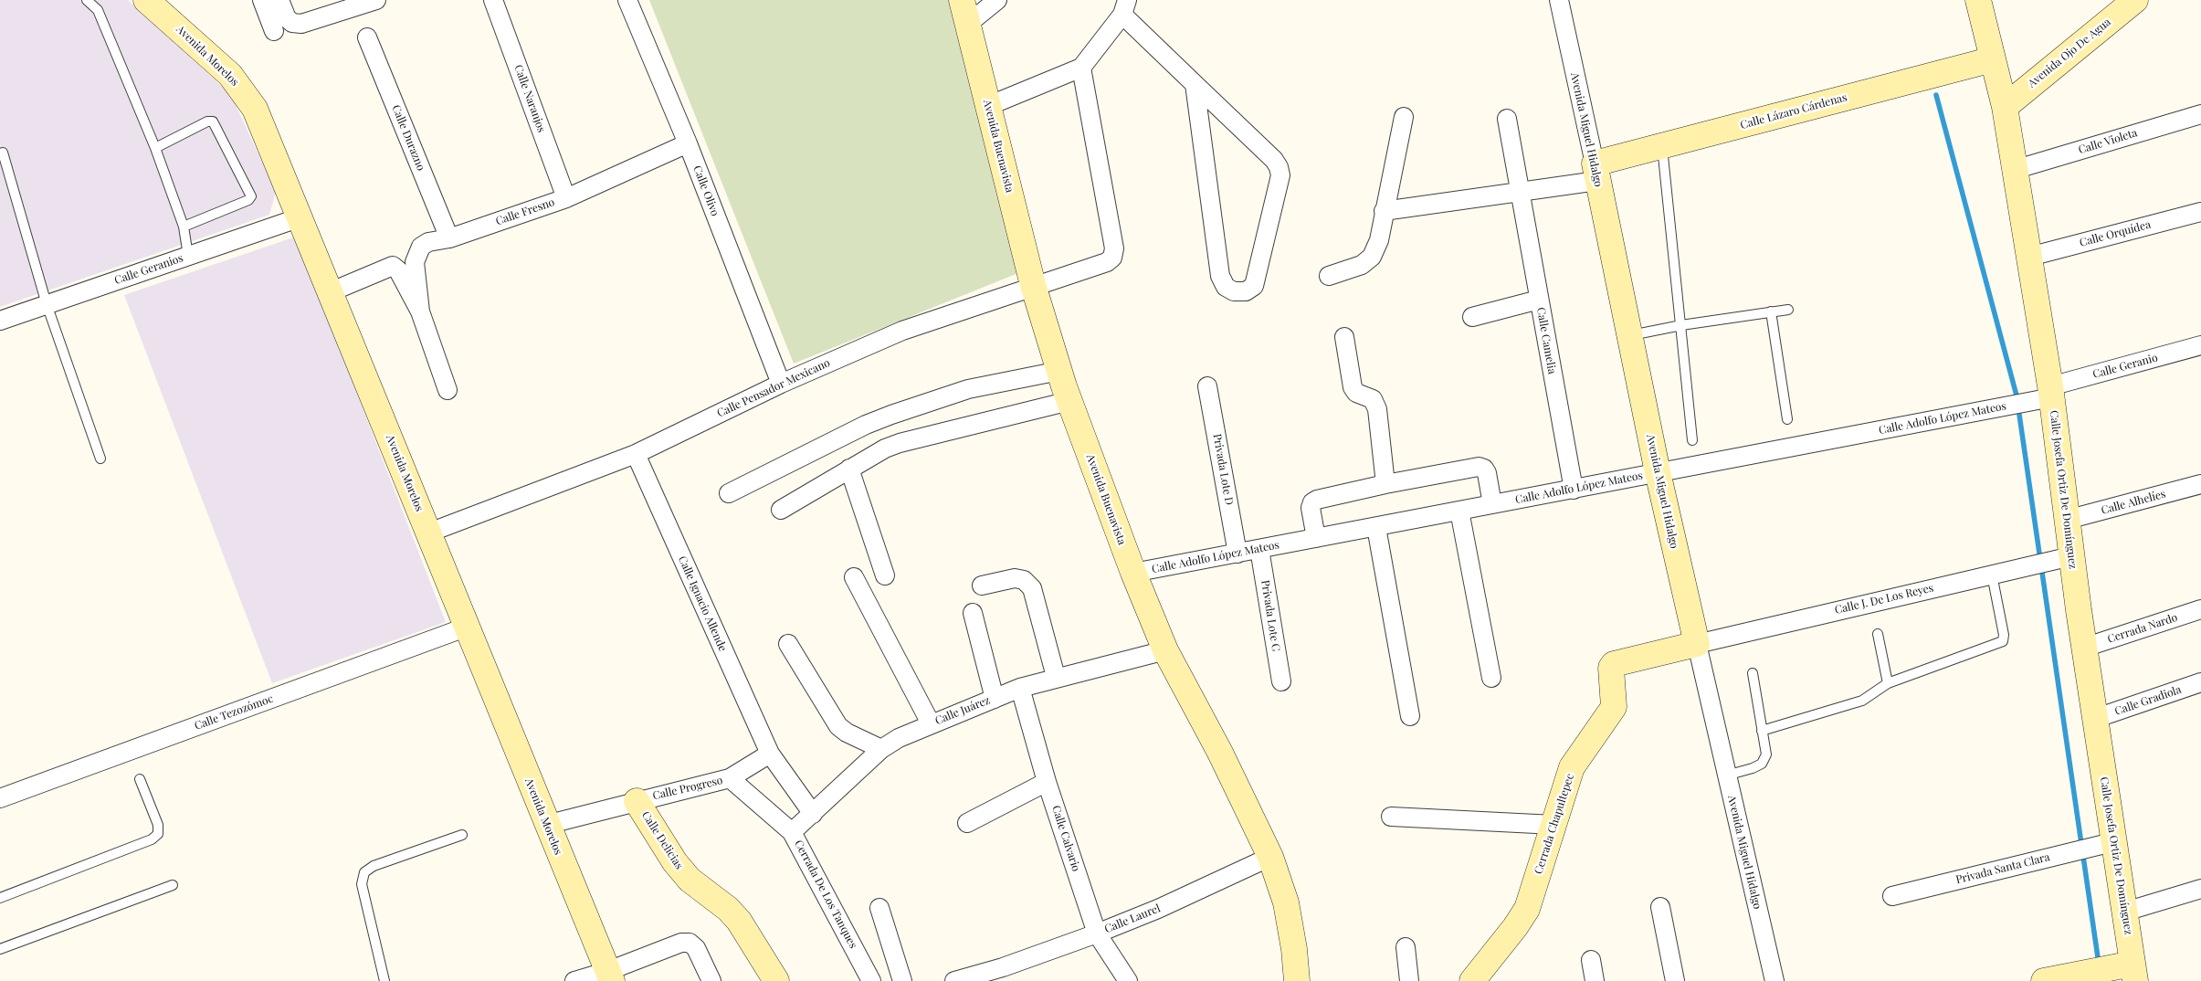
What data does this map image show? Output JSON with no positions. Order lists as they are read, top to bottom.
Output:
{
  "streets": {
    "street": [
      "Avenida Ojo De Agua",
      "Avenida Morelos",
      "Calle Naranjos",
      "Calle Lázaro Cárdenas",
      "Avenida Miguel Hidalgo",
      "Calle Durazno",
      "Calle Violeta",
      "Avenida Buenavista",
      "Calle Olivo",
      "Calle Fresno",
      "Calle Orquídea",
      "Calle Geranios",
      "Calle Camelia",
      "Calle Geranio",
      "Calle Pensador Mexicano",
      "Calle Adolfo López Mateos",
      "Privada Lote D",
      "Calle Josefa Ortiz De Domínguez",
      "Calle Alhelíes",
      "Calle J. De Los Reyes",
      "Calle Ignacio Allende",
      "Privada Lote C",
      "Cerrada Nardo",
      "Calle Gradiola",
      "Calle Juárez",
      "Calle Tezozómoc",
      "Calle Progreso",
      "Cerrada Chapultepec",
      "Calle Calvario",
      "Calle Delicias",
      "Privada Santa Clara",
      "Cerrada De Los Tanques",
      "Calle Laurel"
    ]
  },
  "crossings": [
    ["Avenida Ojo De Agua", "Calle Josefa Ortiz De Domínguez"],
    ["Avenida Morelos", "Calle Geranios"],
    ["Avenida Morelos", "Calle Pensador Mexicano"],
    ["Avenida Morelos", "Calle Tezozómoc"],
    ["Avenida Morelos", "Calle Progreso"],
    ["Calle Naranjos", "Calle Fresno"],
    ["Calle Lázaro Cárdenas", "Avenida Miguel Hidalgo"],
    ["Calle Lázaro Cárdenas", "Calle Josefa Ortiz De Domínguez"],
    ["Avenida Miguel Hidalgo", "Calle Adolfo López Mateos"],
    ["Avenida Miguel Hidalgo", "Calle J. De Los Reyes"],
    ["Avenida Miguel Hidalgo", "Cerrada Chapultepec"],
    ["Calle Durazno", "Calle Fresno"],
    ["Calle Violeta", "Calle Josefa Ortiz De Domínguez"],
    ["Avenida Buenavista", "Calle Pensador Mexicano"],
    ["Avenida Buenavista", "Calle Adolfo López Mateos"],
    ["Avenida Buenavista", "Calle Juárez"],
    ["Avenida Buenavista", "Calle Laurel"],
    ["Calle Olivo", "Calle Fresno"],
    ["Calle Olivo", "Calle Pensador Mexicano"],
    ["Calle Orquídea", "Calle Josefa Ortiz De Domínguez"],
    ["Calle Camelia", "Calle Adolfo López Mateos"],
    ["Calle Geranio", "Calle Adolfo López Mateos"],
    ["Calle Geranio", "Calle Josefa Ortiz De Domínguez"],
    ["Calle Pensador Mexicano", "Calle Ignacio Allende"],
    ["Calle Adolfo López Mateos", "Privada Lote D"],
    ["Calle Adolfo López Mateos", "Calle Josefa Ortiz De Domínguez"],
    ["Calle Adolfo López Mateos", "Privada Lote C"],
    ["Calle Josefa Ortiz De Domínguez", "Calle Alhelíes"],
    ["Calle Josefa Ortiz De Domínguez", "Calle J. De Los Reyes"],
    ["Calle Josefa Ortiz De Domínguez", "Cerrada Nardo"],
    ["Calle Josefa Ortiz De Domínguez", "Calle Gradiola"],
    ["Calle Josefa Ortiz De Domínguez", "Privada Santa Clara"],
    ["Calle J. De Los Reyes", "Cerrada Chapultepec"],
    ["Calle Ignacio Allende", "Calle Juárez"],
    ["Calle Ignacio Allende", "Calle Progreso"],
    ["Calle Juárez", "Calle Calvario"],
    ["Calle Juárez", "Cerrada De Los Tanques"],
    ["Calle Progreso", "Calle Delicias"],
    ["Calle Progreso", "Cerrada De Los Tanques"],
    ["Calle Calvario", "Calle Laurel"]
  ]
}
